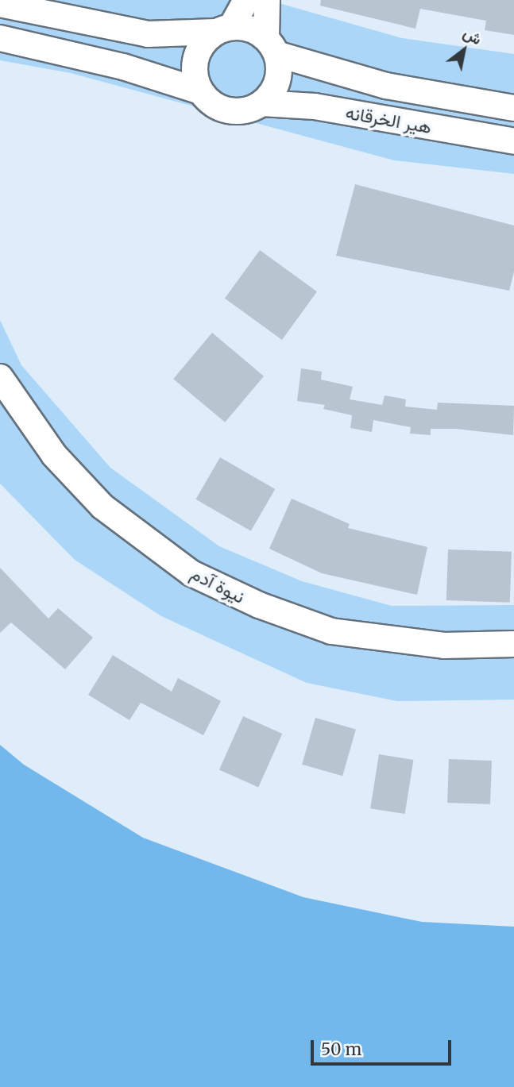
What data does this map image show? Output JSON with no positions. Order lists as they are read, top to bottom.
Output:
{
  "streets": {
    "street": ["هير الخرقانه", "نيوة آدم"]
  },
  "scale_bar": "50 m",
  "north": "top right"
}
